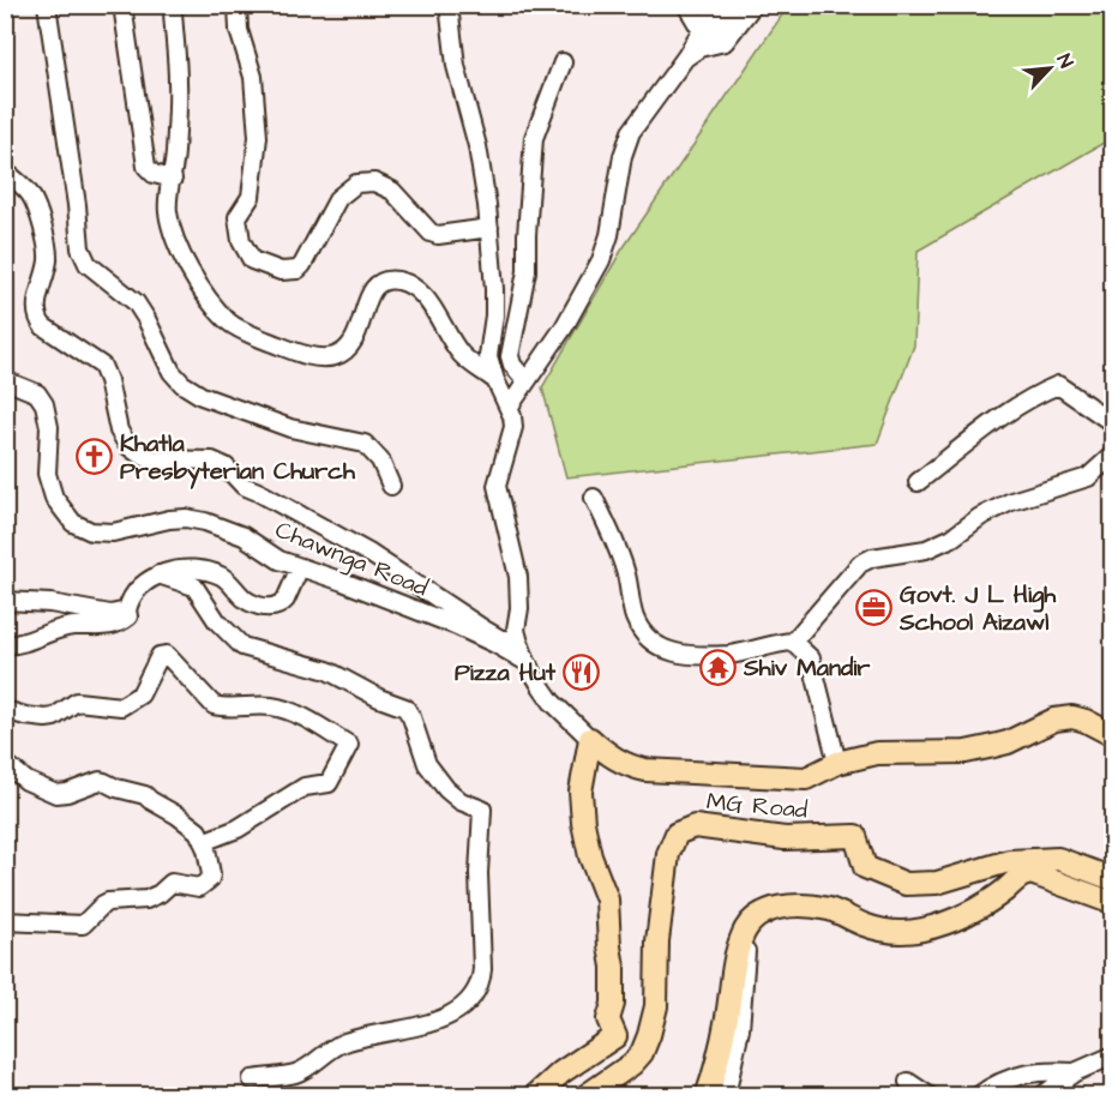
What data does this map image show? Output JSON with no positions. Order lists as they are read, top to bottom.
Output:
{
  "streets": {
    "main road": ["MG Road"],
    "street": ["Chawnga Road"]
  },
  "places": {
    "church": ["Khatla Presbyterian Church"],
    "office": ["Govt. J L High School Aizawl"],
    "temple": ["Shiv Mandir"],
    "restaurant": ["Pizza Hut"]
  },
  "north": "top right"
}
